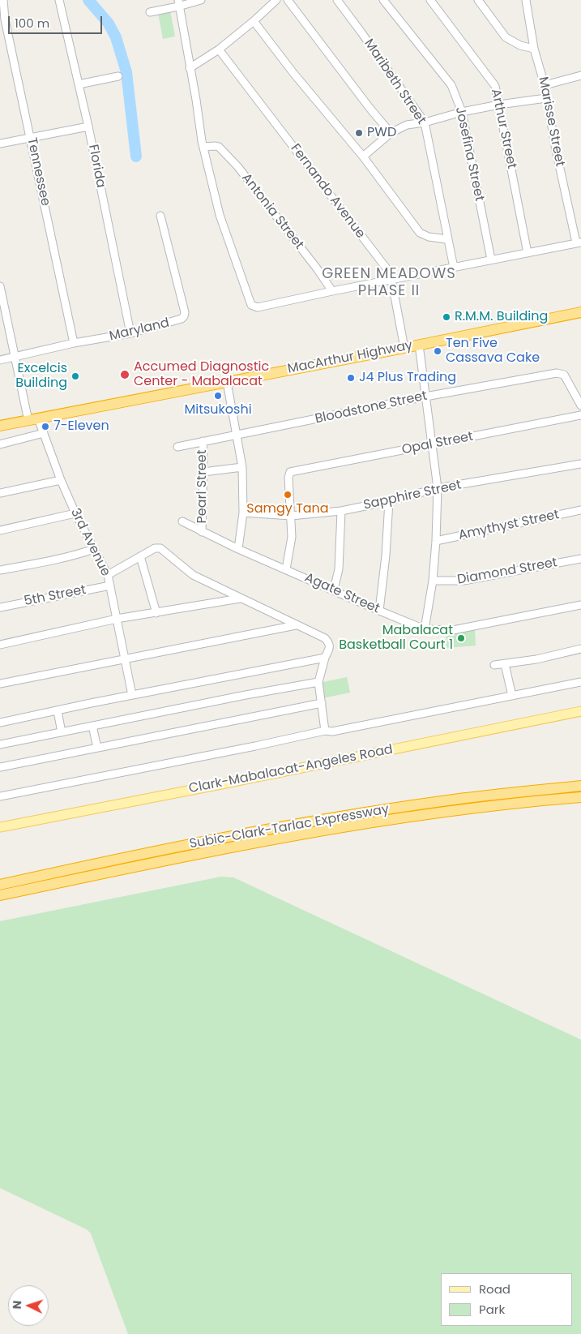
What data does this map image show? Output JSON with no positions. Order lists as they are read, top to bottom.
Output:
{
  "streets": {
    "highway": ["MacArthur Highway", "Subic-Clark-Tarlac Expressway"],
    "main road": ["Clark-Mabalacat-Angeles Road"],
    "street": [
      "Maribeth Street",
      "Marisse Street",
      "Arthur Street",
      "Josefina Street",
      "Florida",
      "Tennessee",
      "Fernando Avenue",
      "Antonia Street",
      "Maryland",
      "Bloodstone Street",
      "Opal Street",
      "Pearl Street",
      "Sapphire Street",
      "Amythyst Street",
      "3rd Avenue",
      "Diamond Street",
      "Agate Street",
      "5th Street"
    ]
  },
  "crossings": [
    ["Florida", "Maryland"],
    ["Tennessee", "Maryland"],
    ["Fernando Avenue", "MacArthur Highway"],
    ["Fernando Avenue", "Bloodstone Street"],
    ["Fernando Avenue", "Opal Street"],
    ["Fernando Avenue", "Sapphire Street"],
    ["Fernando Avenue", "Amythyst Street"],
    ["Fernando Avenue", "Diamond Street"],
    ["Fernando Avenue", "Agate Street"],
    ["Maryland", "3rd Avenue"],
    ["MacArthur Highway", "3rd Avenue"],
    ["Bloodstone Street", "Pearl Street"],
    ["Opal Street", "Sapphire Street"],
    ["Pearl Street", "Agate Street"],
    ["3rd Avenue", "5th Street"]
  ],
  "districts": ["GREEN MEADOWS PHASE II"],
  "places": [
    "PWD",
    "R.M.M. Building",
    "Ten Five Cassava Cake",
    "Accumed Diagnostic Center - Mabalacat",
    "Excelcis Building",
    "J4 Plus Trading",
    "Mitsukoshi",
    "7-Eleven",
    "Samgy Tana",
    "Mabalacat Basketball Court 1"
  ],
  "legend": ["Road", "Park"],
  "scale_bar": "100 m",
  "north": "left"
}
